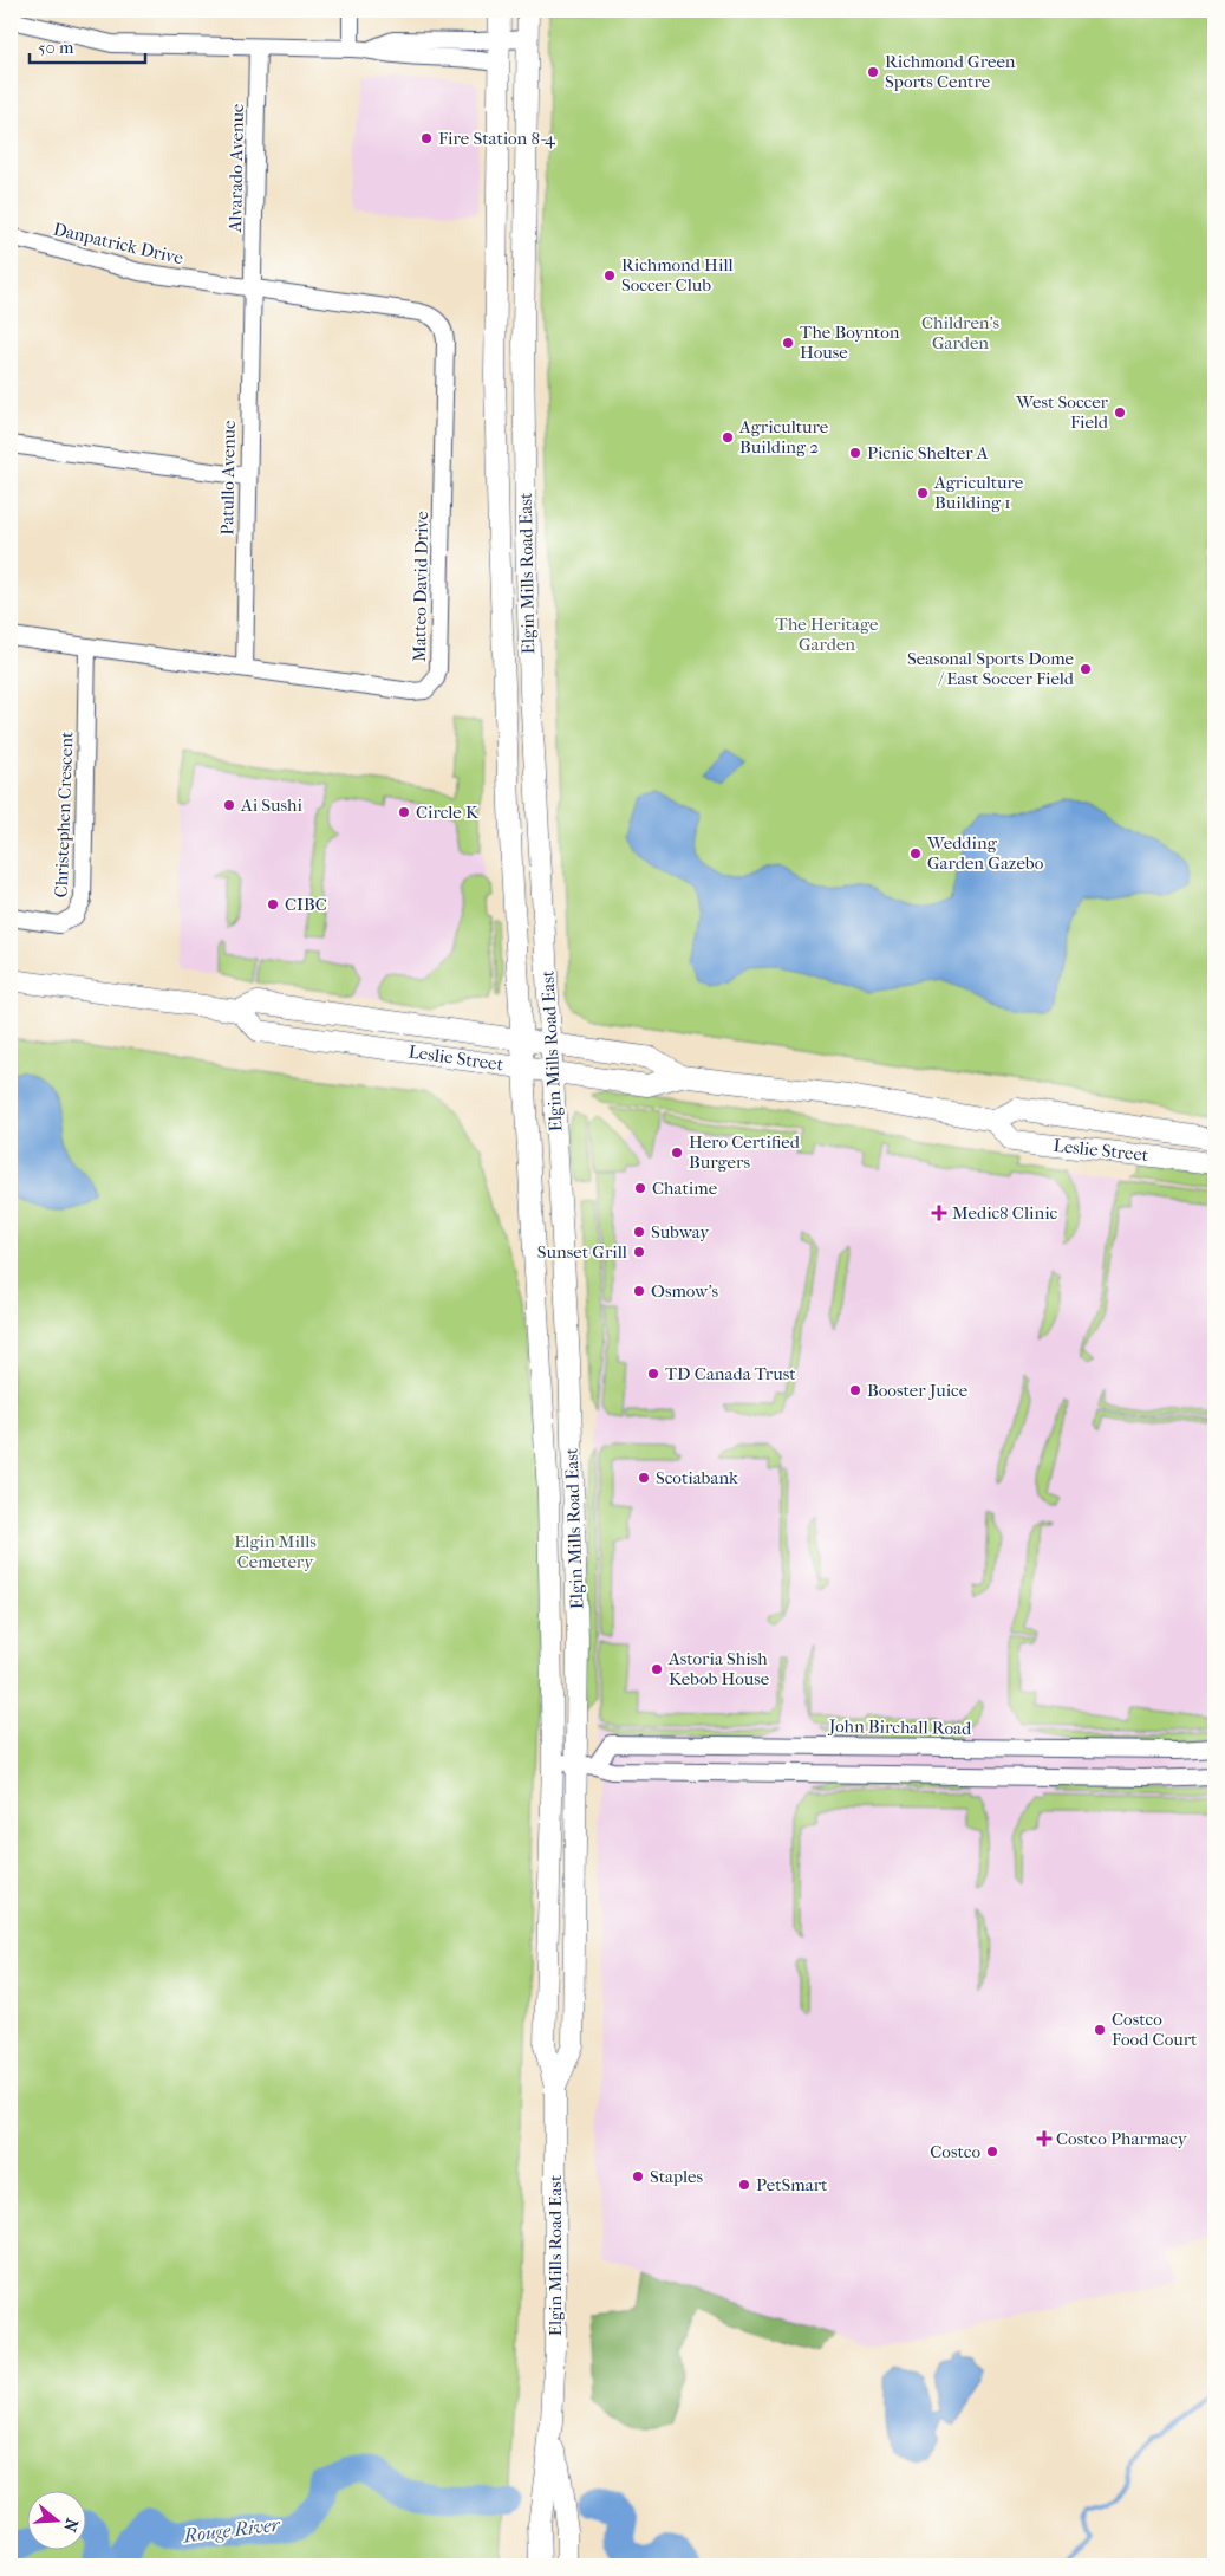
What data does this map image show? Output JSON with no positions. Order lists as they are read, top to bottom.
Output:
{
  "streets": {
    "main road": ["Elgin Mills Road East", "Leslie Street"],
    "street": [
      "Alvarado Avenue",
      "Danpatrick Drive",
      "Patullo Avenue",
      "Matteo David Drive",
      "Christephen Crescent",
      "John Birchall Road"
    ]
  },
  "crossings": [
    ["Alvarado Avenue", "Danpatrick Drive"],
    ["Alvarado Avenue", "Patullo Avenue"],
    ["Alvarado Avenue", "Matteo David Drive"],
    ["Danpatrick Drive", "Patullo Avenue"],
    ["Danpatrick Drive", "Matteo David Drive"],
    ["Patullo Avenue", "Matteo David Drive"],
    ["Elgin Mills Road East", "Leslie Street"],
    ["Elgin Mills Road East", "John Birchall Road"],
    ["Matteo David Drive", "Christephen Crescent"]
  ],
  "water": ["Rouge River"],
  "parks": ["Children's Garden", "The Heritage Garden", "Elgin Mills Cemetery"],
  "places": {
    "other": [
      "Richmond Green Sports Centre",
      "Fire Station 8-4",
      "Richmond Hill Soccer Club",
      "The Boynton House",
      "West Soccer Field",
      "Agriculture Building 2",
      "Picnic Shelter A",
      "Agriculture Building 1",
      "Seasonal Sports Dome / East Soccer Field",
      "Ai Sushi",
      "Circle K",
      "Wedding Garden Gazebo",
      "CIBC",
      "Hero Certified Burgers",
      "Chatime",
      "Subway",
      "Sunset Grill",
      "Osmow's",
      "TD Canada Trust",
      "Booster Juice",
      "Scotiabank",
      "Astoria Shish Kebob House",
      "Costco Food Court",
      "Costco",
      "Staples",
      "PetSmart"
    ],
    "health": ["Medic8 Clinic", "Costco Pharmacy"]
  },
  "scale_bar": "50 m",
  "north": "right"
}
